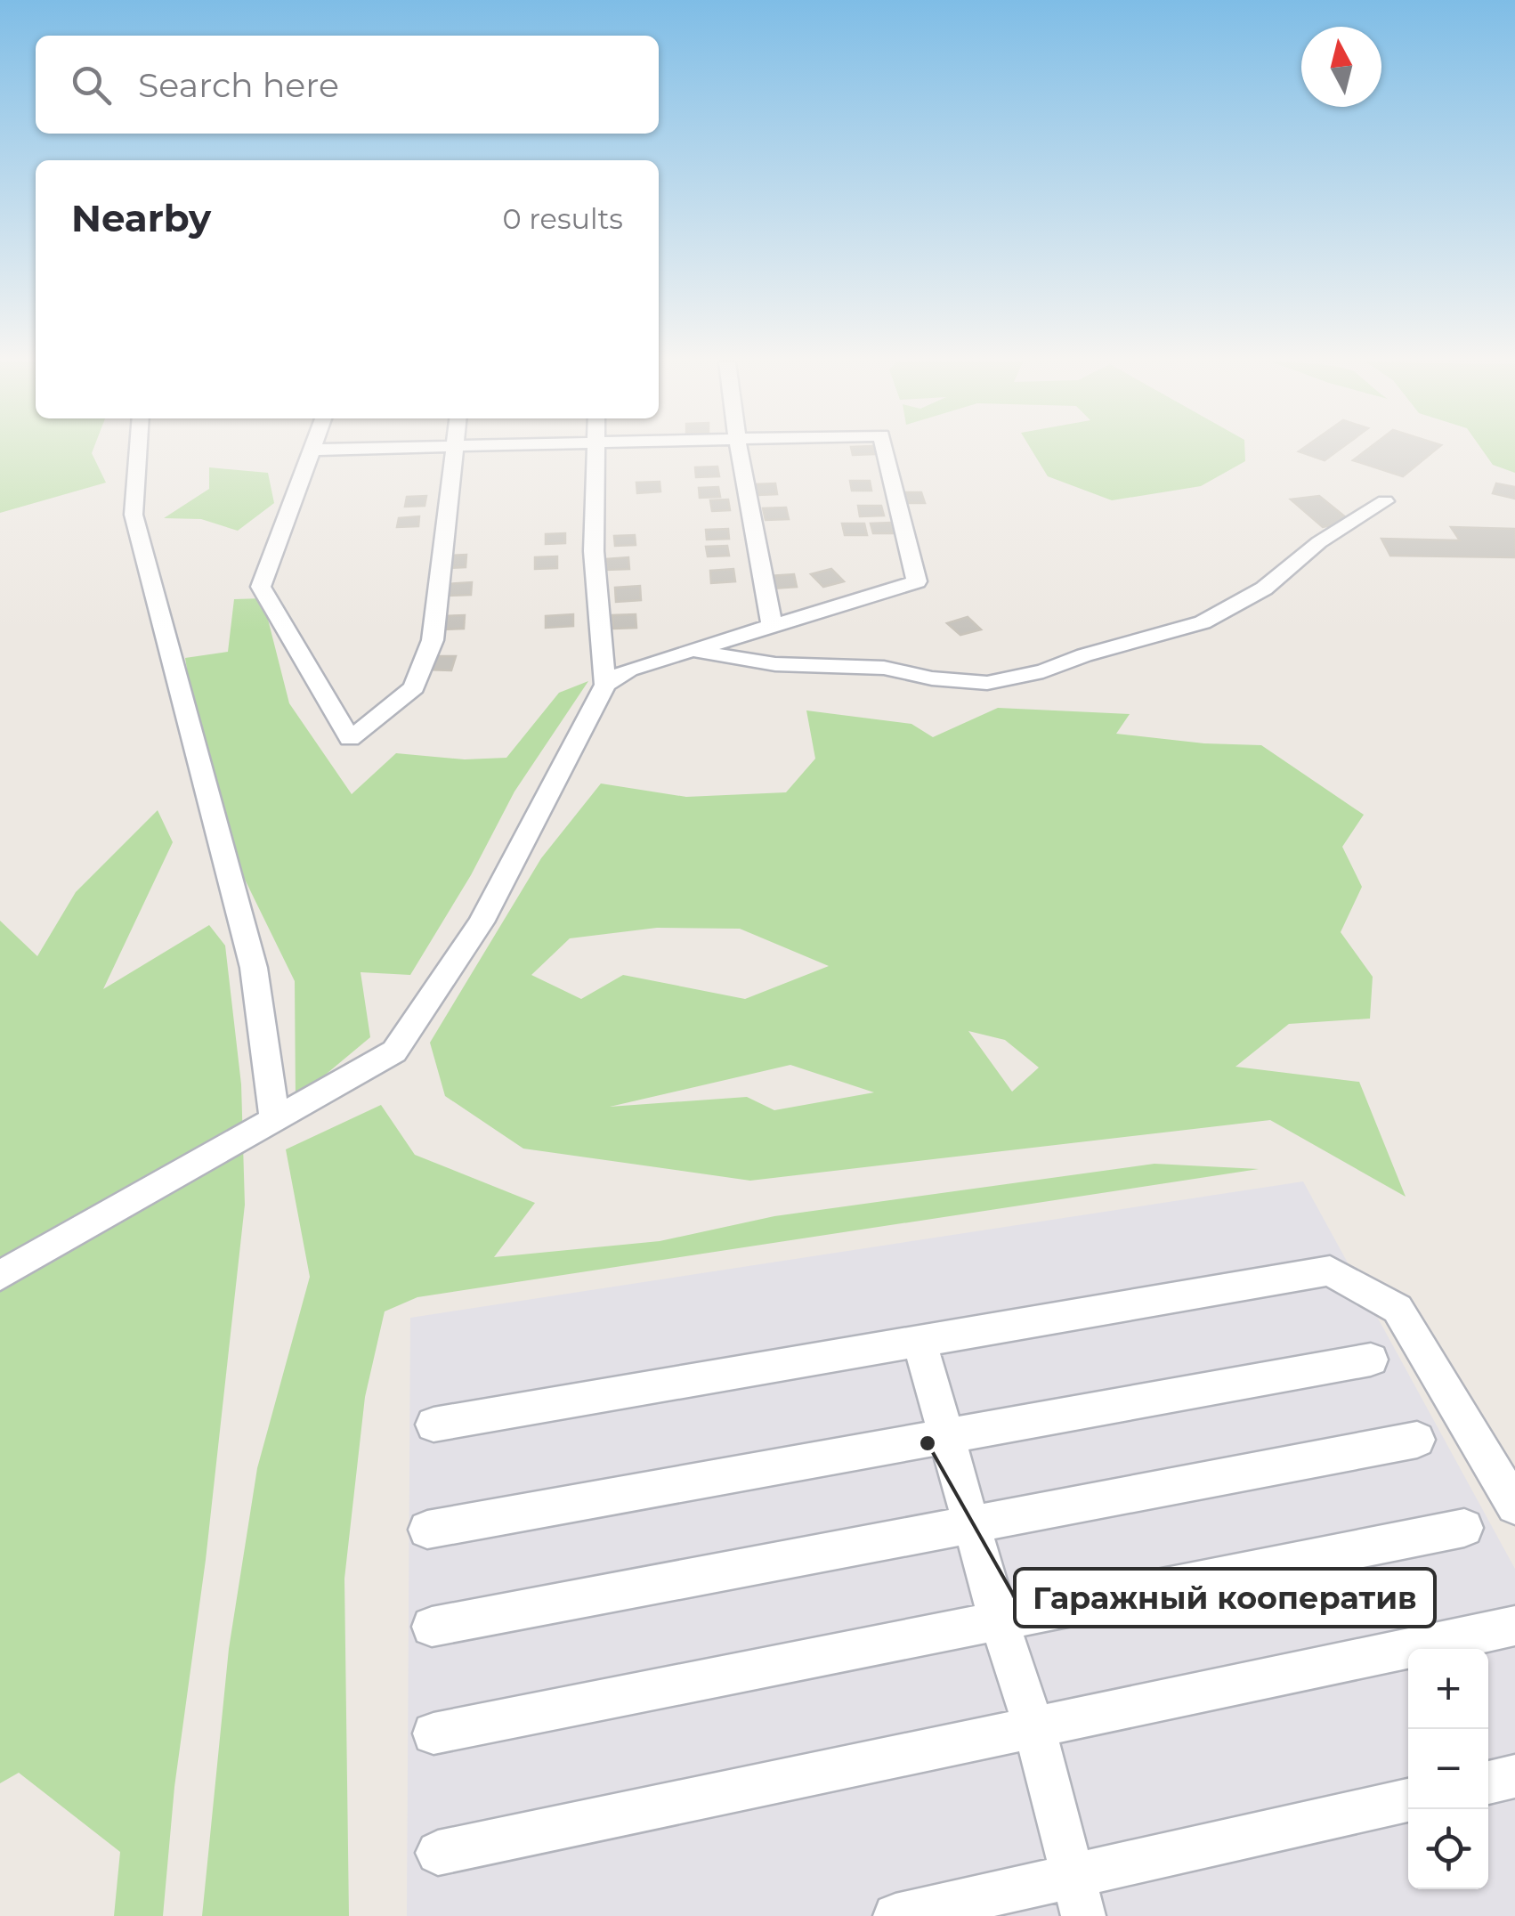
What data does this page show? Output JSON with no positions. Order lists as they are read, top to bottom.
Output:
{
  "places": ["Гаражный кооператив"],
  "north": "top",
  "page": {
    "search": "Search here",
    "heading": ["Nearby", "0 results"],
    "map_buttons": ["+", "−"]
  }
}
